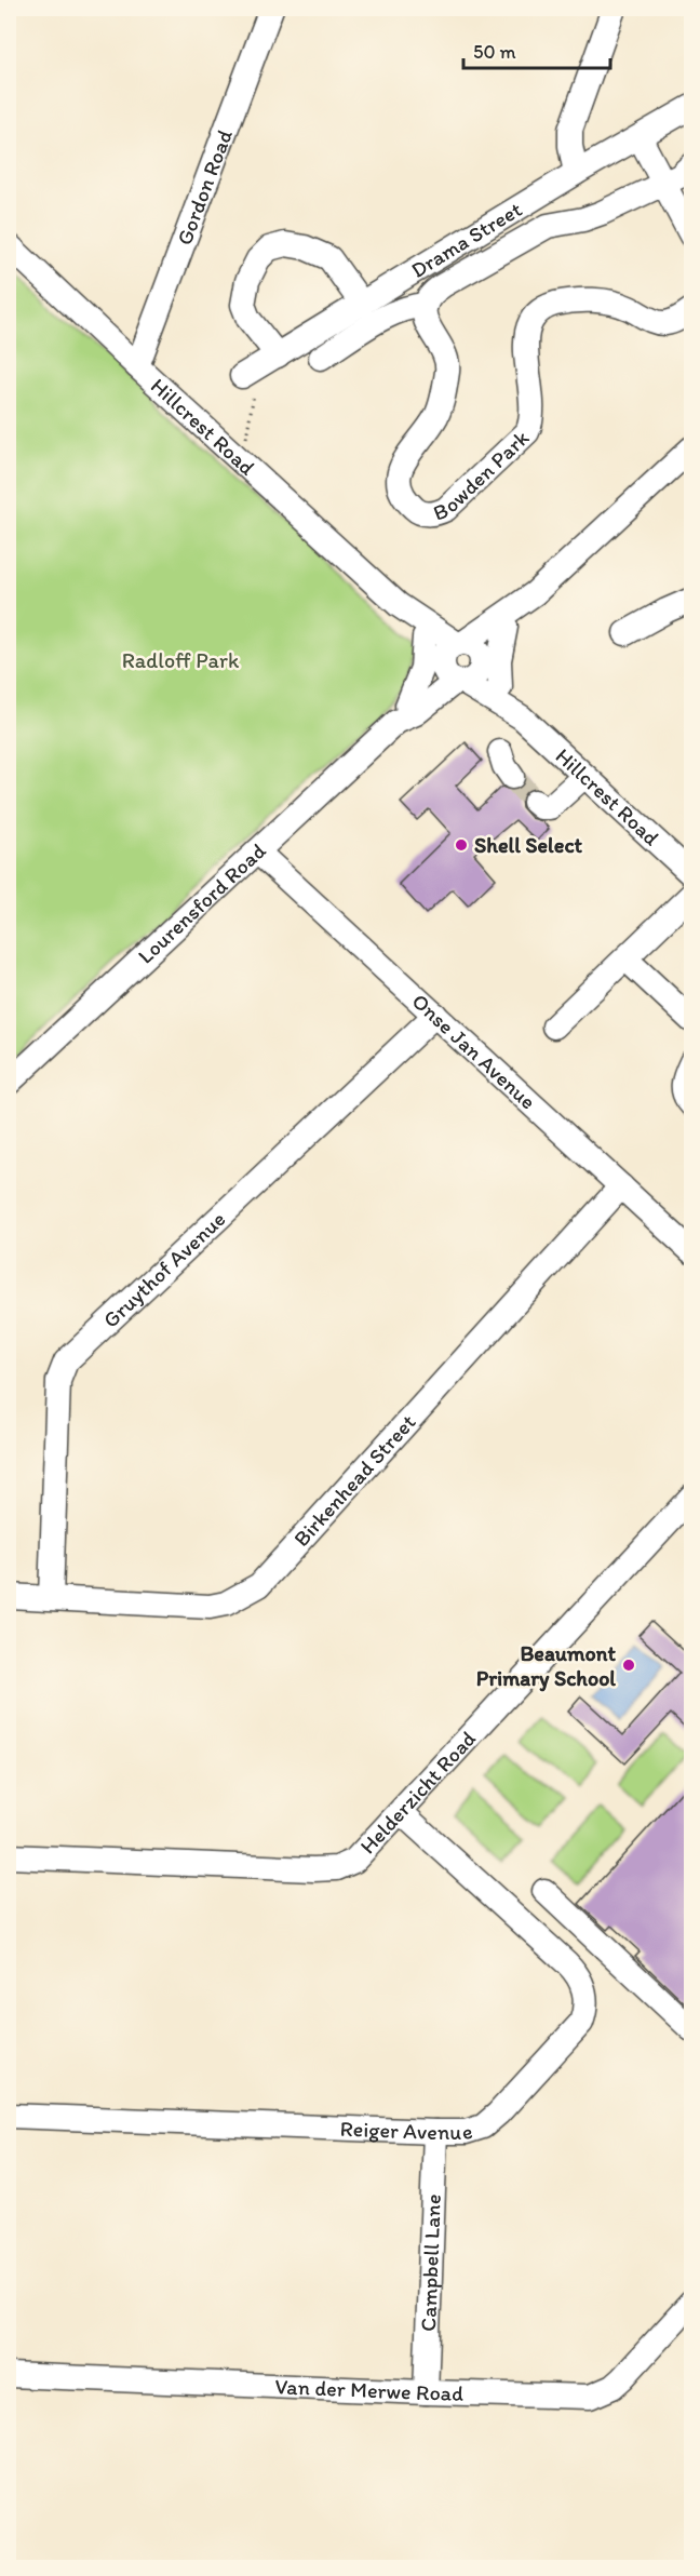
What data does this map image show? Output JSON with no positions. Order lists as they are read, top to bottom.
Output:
{
  "streets": {
    "street": [
      "Gordon Road",
      "Drama Street",
      "Hillcrest Road",
      "Bowden Park",
      "Lourensford Road",
      "Onse Jan Avenue",
      "Gruythof Avenue",
      "Birkenhead Street",
      "Helderzicht Road",
      "Reiger Avenue",
      "Campbell Lane",
      "Van der Merwe Road"
    ]
  },
  "crossings": [
    ["Gordon Road", "Hillcrest Road"],
    ["Hillcrest Road", "Lourensford Road"],
    ["Lourensford Road", "Onse Jan Avenue"],
    ["Onse Jan Avenue", "Gruythof Avenue"],
    ["Onse Jan Avenue", "Birkenhead Street"],
    ["Gruythof Avenue", "Birkenhead Street"],
    ["Helderzicht Road", "Reiger Avenue"],
    ["Reiger Avenue", "Campbell Lane"],
    ["Campbell Lane", "Van der Merwe Road"]
  ],
  "parks": ["Radloff Park"],
  "places": ["Shell Select", "Beaumont Primary School"],
  "scale_bar": "50 m"
}
